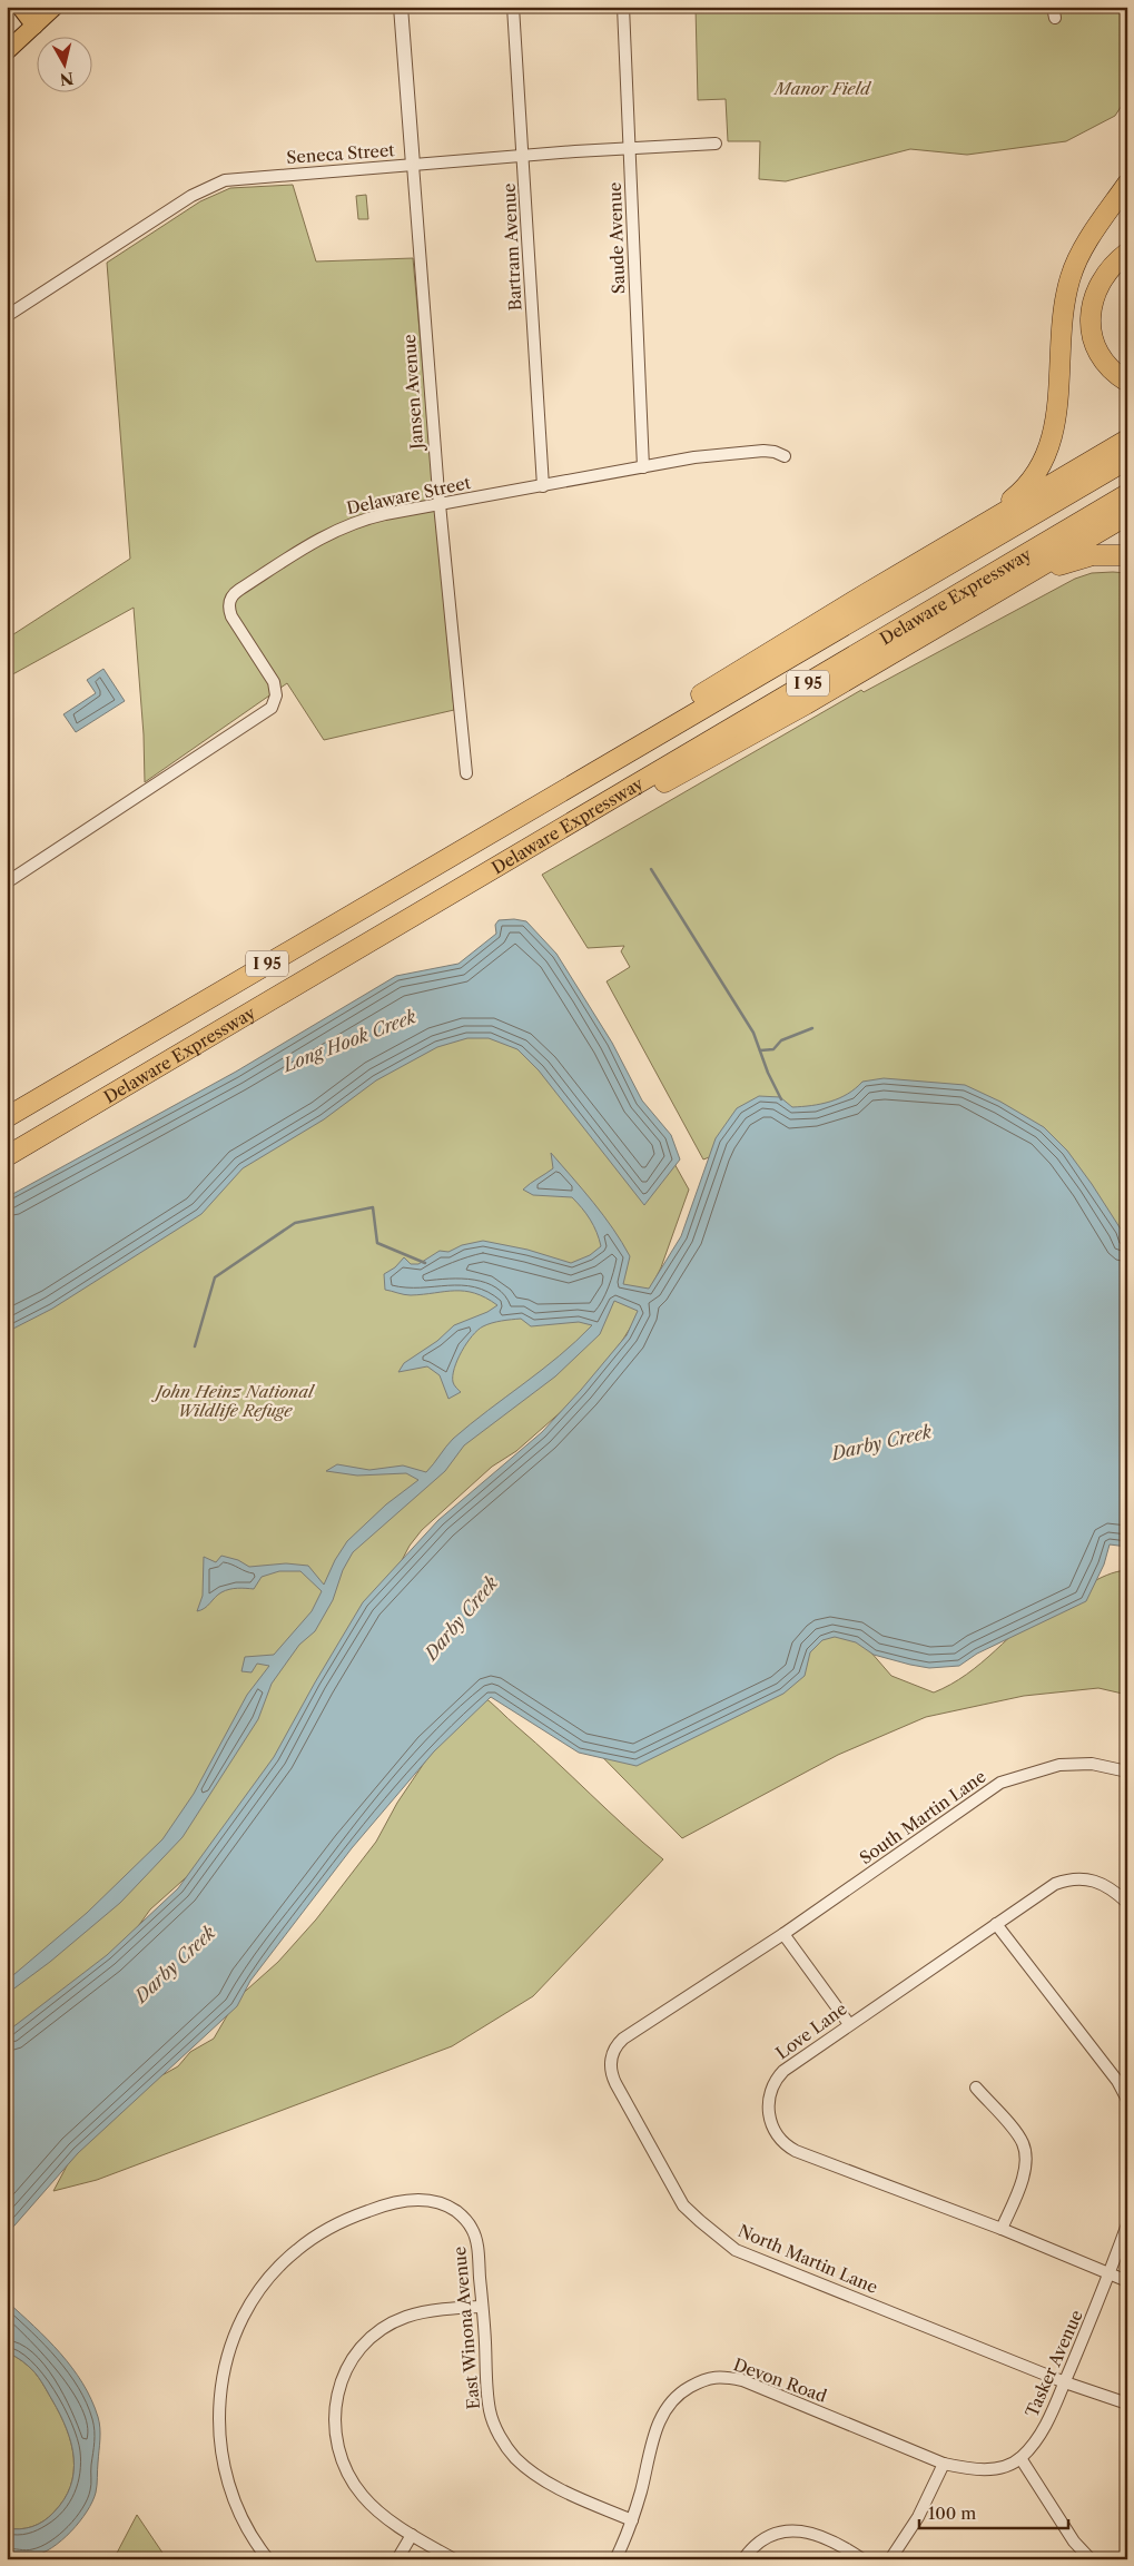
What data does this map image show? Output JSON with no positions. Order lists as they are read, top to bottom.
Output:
{
  "streets": {
    "highway": ["Delaware Expressway", "I 95"],
    "street": [
      "Seneca Street",
      "Saude Avenue",
      "Bartram Avenue",
      "Jansen Avenue",
      "Delaware Street",
      "South Martin Lane",
      "Love Lane",
      "North Martin Lane",
      "East Winona Avenue",
      "Tasker Avenue",
      "Devon Road"
    ]
  },
  "crossings": [
    ["Seneca Street", "Saude Avenue"],
    ["Seneca Street", "Bartram Avenue"],
    ["Seneca Street", "Jansen Avenue"],
    ["Saude Avenue", "Delaware Street"],
    ["Bartram Avenue", "Delaware Street"],
    ["Jansen Avenue", "Delaware Street"],
    ["South Martin Lane", "North Martin Lane"],
    ["Love Lane", "Tasker Avenue"],
    ["North Martin Lane", "Tasker Avenue"],
    ["East Winona Avenue", "Devon Road"]
  ],
  "water": ["Long Hook Creek", "Darby Creek"],
  "parks": ["Manor Field", "John Heinz National Wildlife Refuge"],
  "scale_bar": "100 m",
  "north": "bottom"
}
